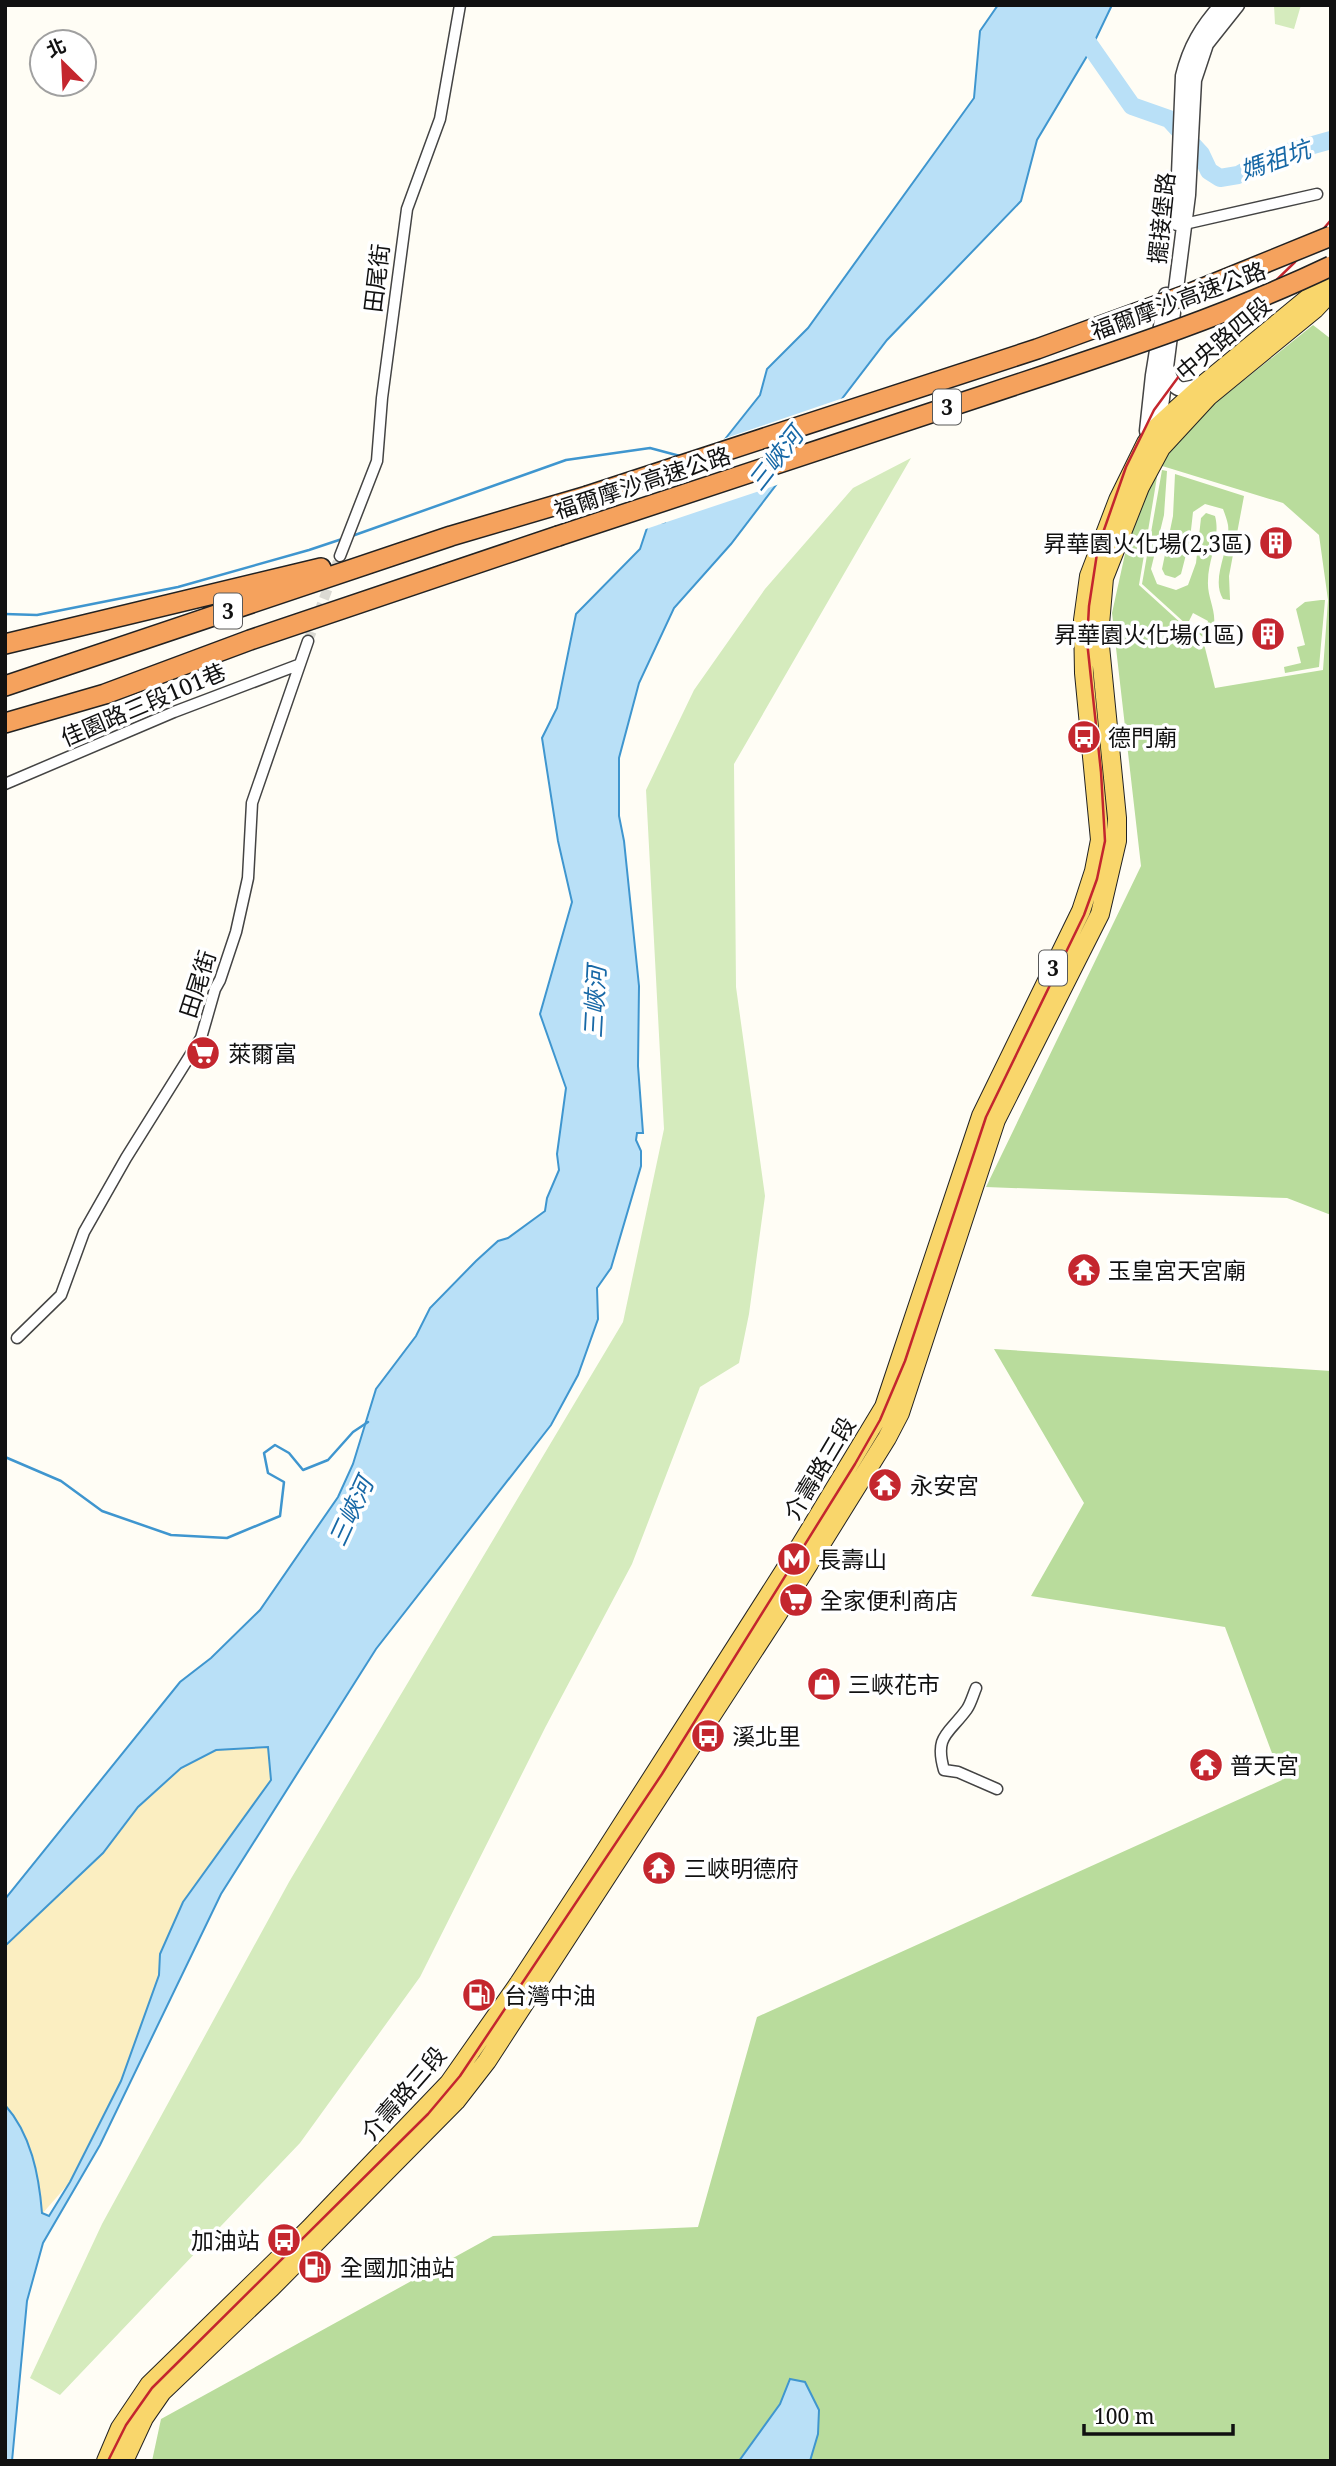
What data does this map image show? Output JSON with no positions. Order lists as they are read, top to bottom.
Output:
{
  "streets": {
    "highway": ["福爾摩沙高速公路", "3"],
    "main road": ["中央路四段", "介壽路三段"],
    "street": ["擺接堡路", "田尾街", "佳園路三段101巷"]
  },
  "crossings": [
    ["擺接堡路", "中央路四段"],
    ["擺接堡路", "介壽路三段"],
    ["田尾街", "佳園路三段101巷"],
    ["福爾摩沙高速公路", "中央路四段"],
    ["中央路四段", "介壽路三段"]
  ],
  "water": ["媽祖坑", "三峽河"],
  "places": {
    "building": ["昇華園火化場(2,3區)", "昇華園火化場(1區)"],
    "bus stop": ["德門廟", "溪北里", "加油站"],
    "supermarket": ["萊爾富", "全家便利商店"],
    "temple": [
      "玉皇宮天宮廟",
      "永安宮",
      "普天宮",
      "三峽明德府"
    ],
    "metro station": ["長壽山"],
    "shop": ["三峽花市"],
    "fuel station": ["台灣中油", "全國加油站"]
  },
  "scale_bar": "100 m",
  "north": "top left"
}
